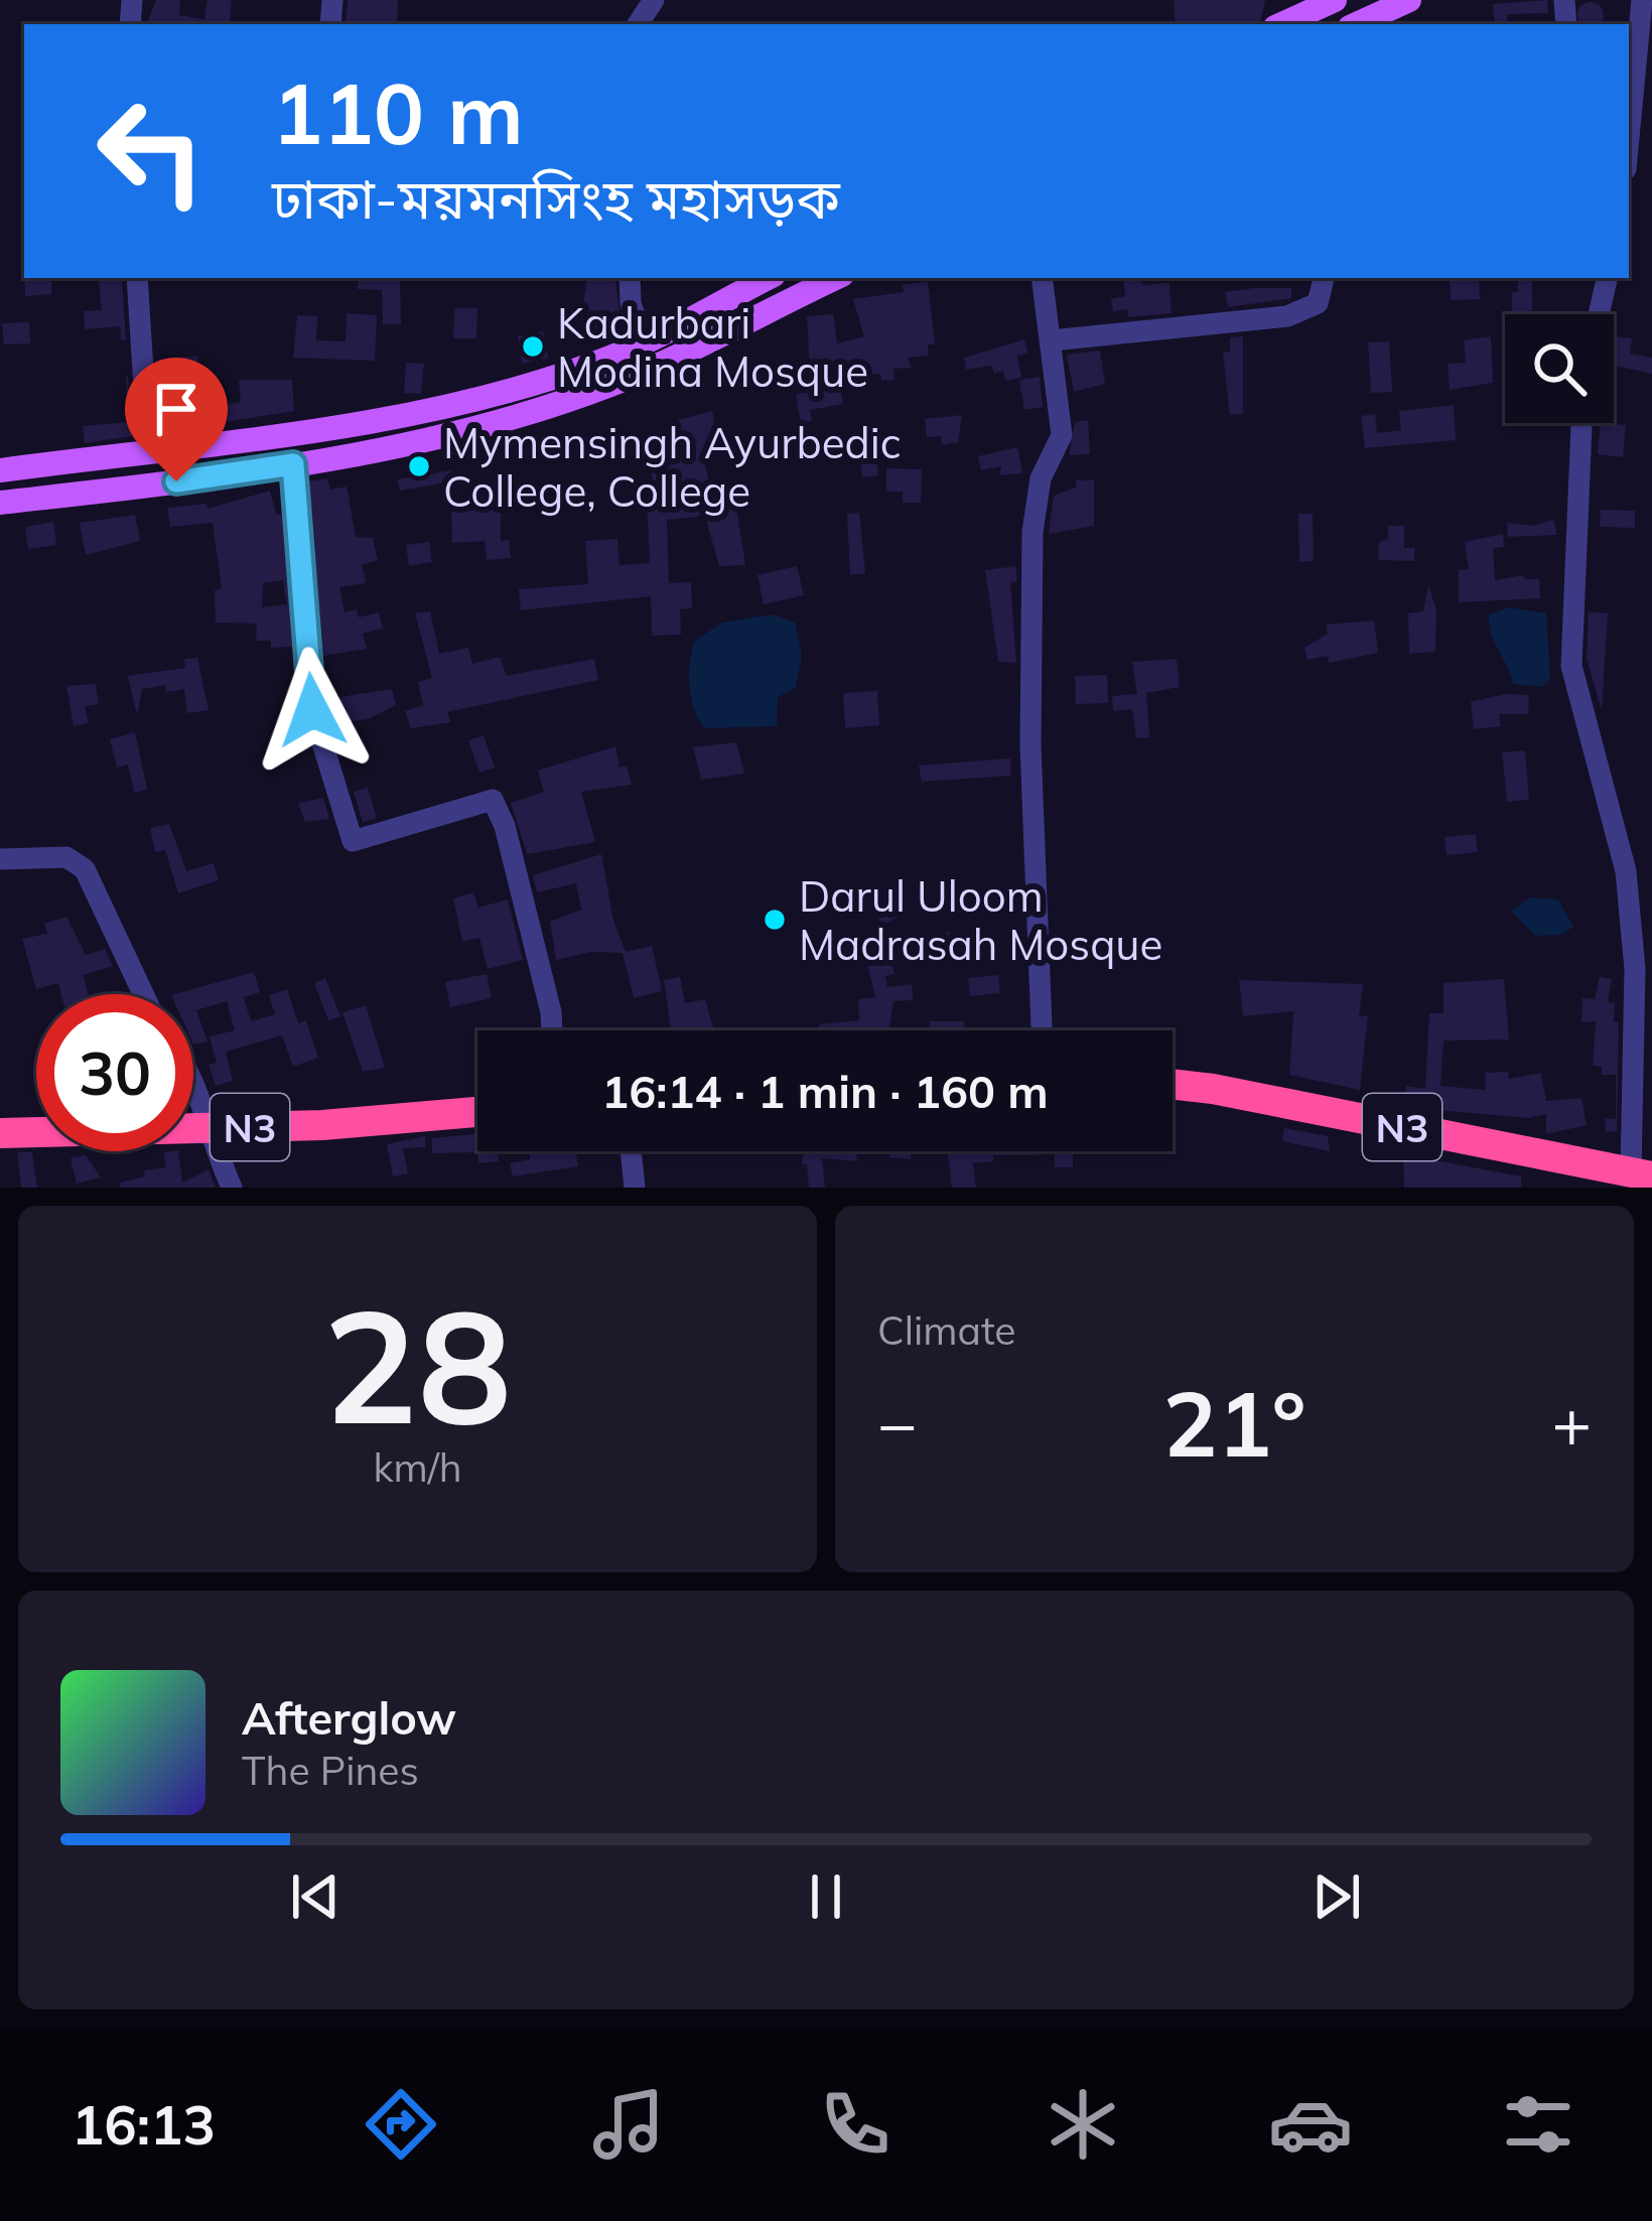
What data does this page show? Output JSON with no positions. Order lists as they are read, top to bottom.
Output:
{
  "streets": {
    "highway": ["N3"]
  },
  "places": ["Kadurbari Modina Mosque", "Mymensingh Ayurbedic College, College", "Darul Uloom Madrasah Mosque"],
  "page": {
    "turn": ["110 m", "ঢাকা-ময়মনসিংহ মহাসড়ক"],
    "limit": "30",
    "trip": "16:14 · 1 min · 160 m",
    "tile": [
      ["28", "km/h"],
      "Climate"
    ],
    "heat": ["−", "21°", "+"],
    "song": ["Afterglow", "The Pines"],
    "tabs": "16:13"
  }
}
